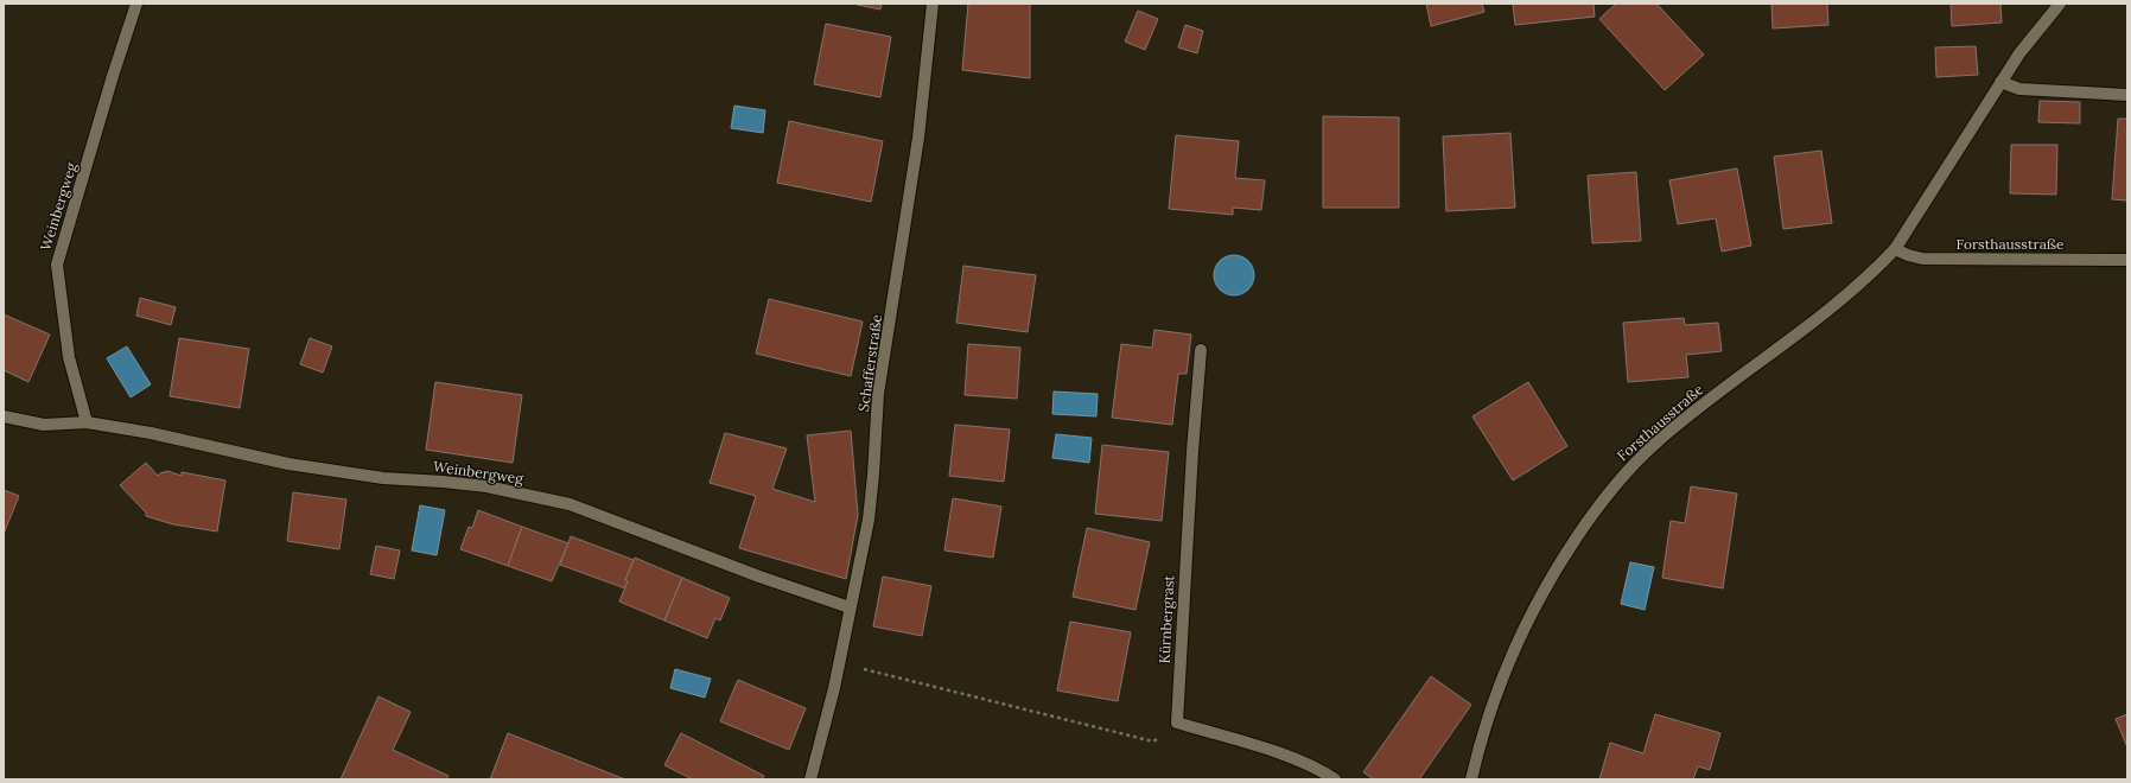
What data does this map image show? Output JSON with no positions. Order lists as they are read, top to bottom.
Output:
{
  "streets": {
    "street": [
      "Weinbergweg",
      "Forsthausstraße",
      "Schafferstraße",
      "Kürnbergrast"
    ]
  },
  "crossings": [
    ["Weinbergweg", "Schafferstraße"]
  ]
}
